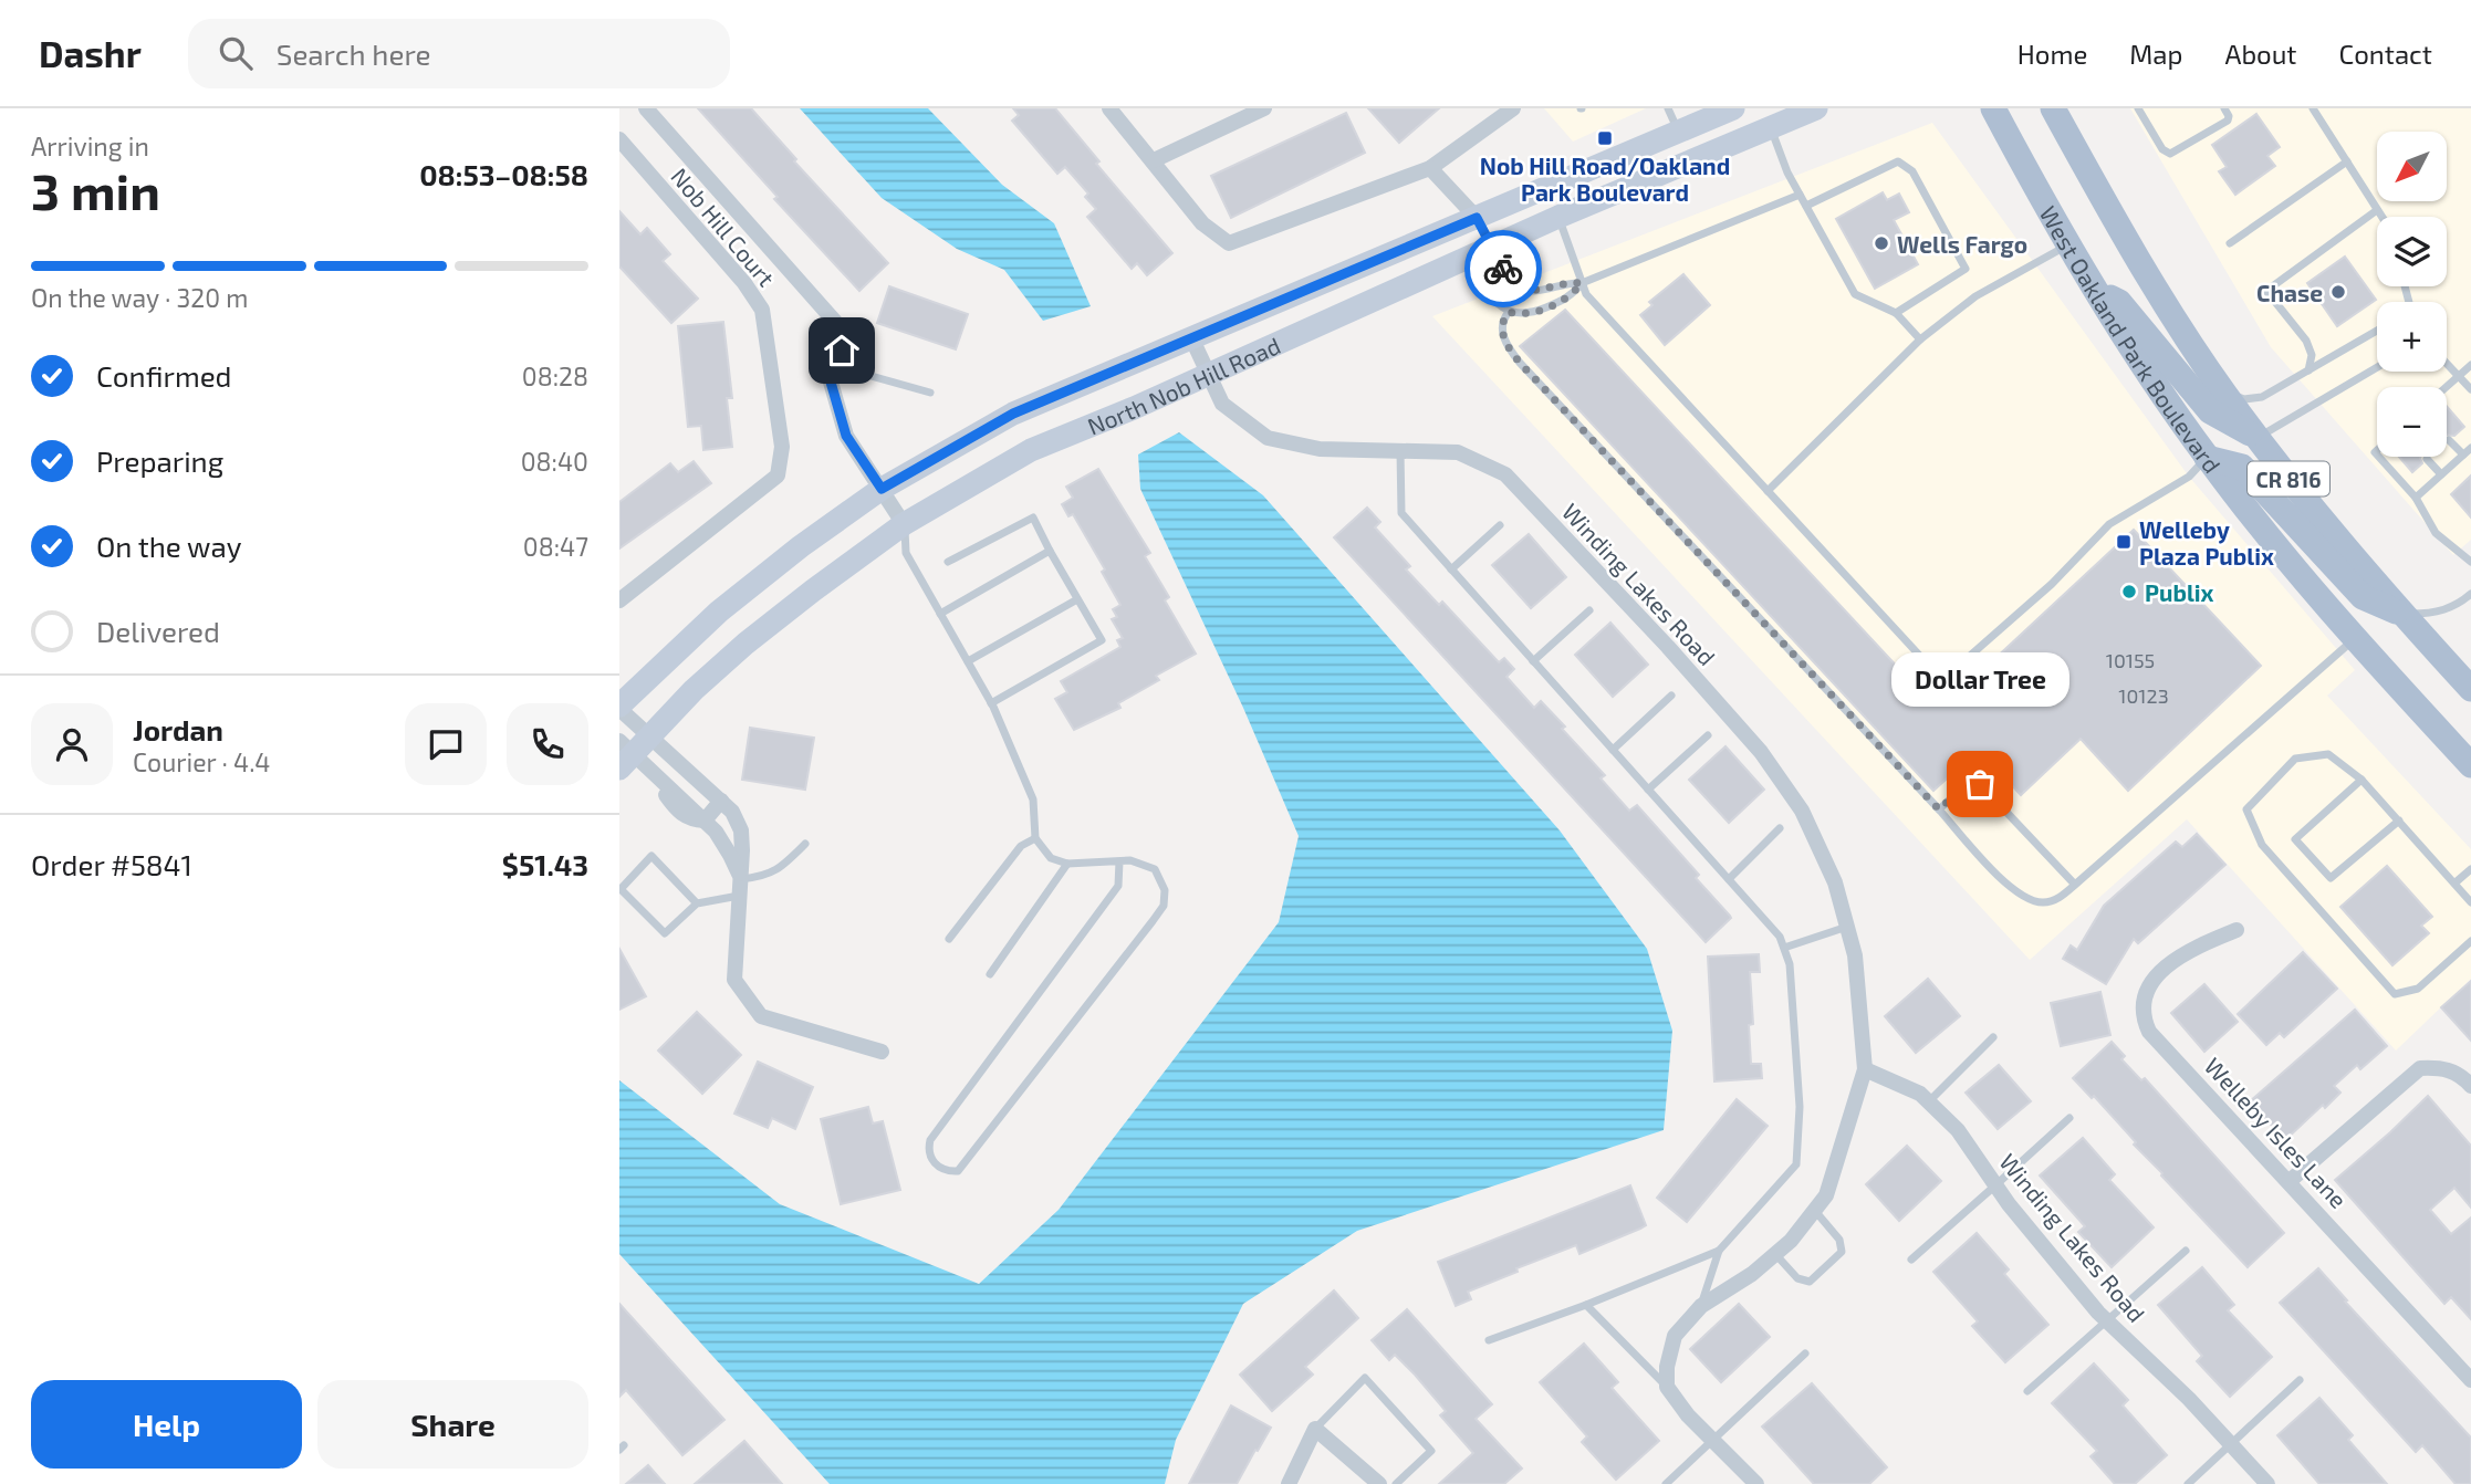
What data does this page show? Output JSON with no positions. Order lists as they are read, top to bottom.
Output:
{
  "streets": {
    "main road": ["West Oakland Park Boulevard", "North Nob Hill Road", "CR 816"],
    "street": ["Nob Hill Court", "Winding Lakes Road", "Welleby Isles Lane"]
  },
  "crossings": [
    ["Nob Hill Court", "North Nob Hill Road"],
    ["North Nob Hill Road", "Winding Lakes Road"]
  ],
  "places": {
    "transit": ["Nob Hill Road/Oakland Park Boulevard", "Welleby Plaza Publix"],
    "other": [
      "Wells Fargo",
      "Chase",
      "Publix",
      "Dollar Tree"
    ]
  },
  "house_numbers": ["10155", "10123"],
  "north": "bottom left",
  "page": {
    "header": "Dashr",
    "search": "Search here",
    "nav": [
      "Home",
      "Map",
      "About",
      "Contact"
    ],
    "heading": ["3 min", "Arriving in", "08:53–08:58"],
    "panel": [
      "Jordan",
      "Courier · 4.4",
      "Order #5841",
      "$51.43"
    ],
    "map_buttons": ["+", "−"],
    "bar": "On the way · 320 m",
    "list": [
      ["Confirmed", "08:28"],
      ["Preparing", "08:40"],
      ["On the way", "08:47"],
      "Delivered"
    ],
    "bubble": "Dollar Tree",
    "buttons": ["Help", "Share"]
  }
}
